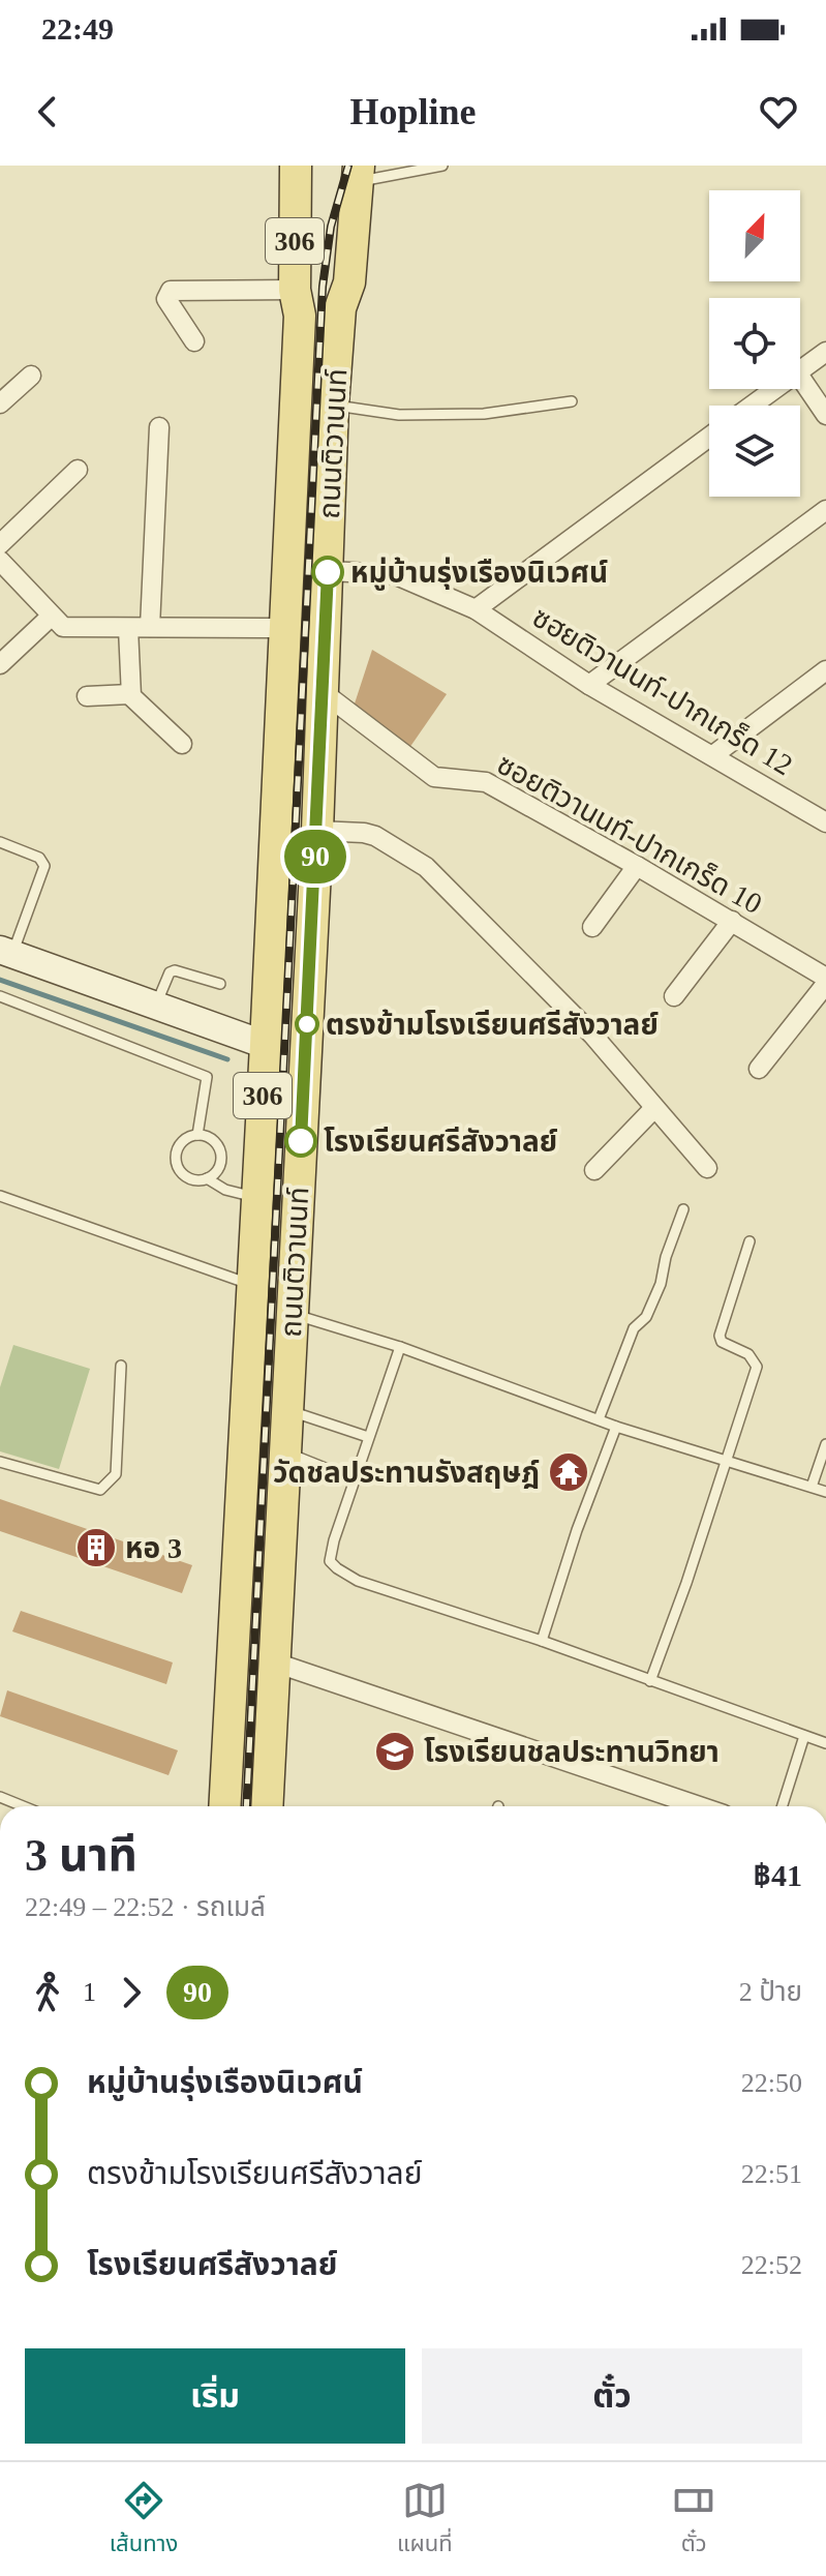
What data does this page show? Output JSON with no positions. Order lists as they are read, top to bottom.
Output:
{
  "streets": {
    "main road": ["306", "ถนนติวานนท์"],
    "street": ["ซฮยติวานนท์-ปากเกร็ด 12", "ซอยติวานนท์-ปากเกร็ด 10"]
  },
  "crossings": [
    ["306", "ถนนติวานนท์"],
    ["ถนนติวานนท์", "ซฮยติวานนท์-ปากเกร็ด 12"],
    ["ถนนติวานนท์", "ซอยติวานนท์-ปากเกร็ด 10"]
  ],
  "places": {
    "other": ["หมู่บ้านรุ่งเรืองนิเวศน์", "ตรงข้ามโรงเรียนศรีสังวาลย์", "โรงเรียนศรีสังวาลย์"],
    "temple": ["วัดชลประทานรังสฤษฎ์"],
    "building": ["หอ 3"],
    "school or university": ["โรงเรียนชลประทานวิทยา"]
  },
  "lines": ["bus line 90"],
  "north": "top right",
  "page": {
    "status": "22:49",
    "header": "Hopline",
    "on_map": "90",
    "heading": ["3 นาที", "22:49 – 22:52 · รถเมล์", "฿41"],
    "legs": ["1", "90", "2 ป้าย"],
    "list": [
      {
        "name": "หมู่บ้านรุ่งเรืองนิเวศน์",
        "value": "22:50"
      },
      {
        "name": "ตรงข้ามโรงเรียนศรีสังวาลย์",
        "value": "22:51"
      },
      {
        "name": "โรงเรียนศรีสังวาลย์",
        "value": "22:52"
      }
    ],
    "buttons": ["เริ่ม", "ตั๋ว"],
    "tabs": ["เส้นทาง", "แผนที่", "ตั๋ว"]
  }
}
